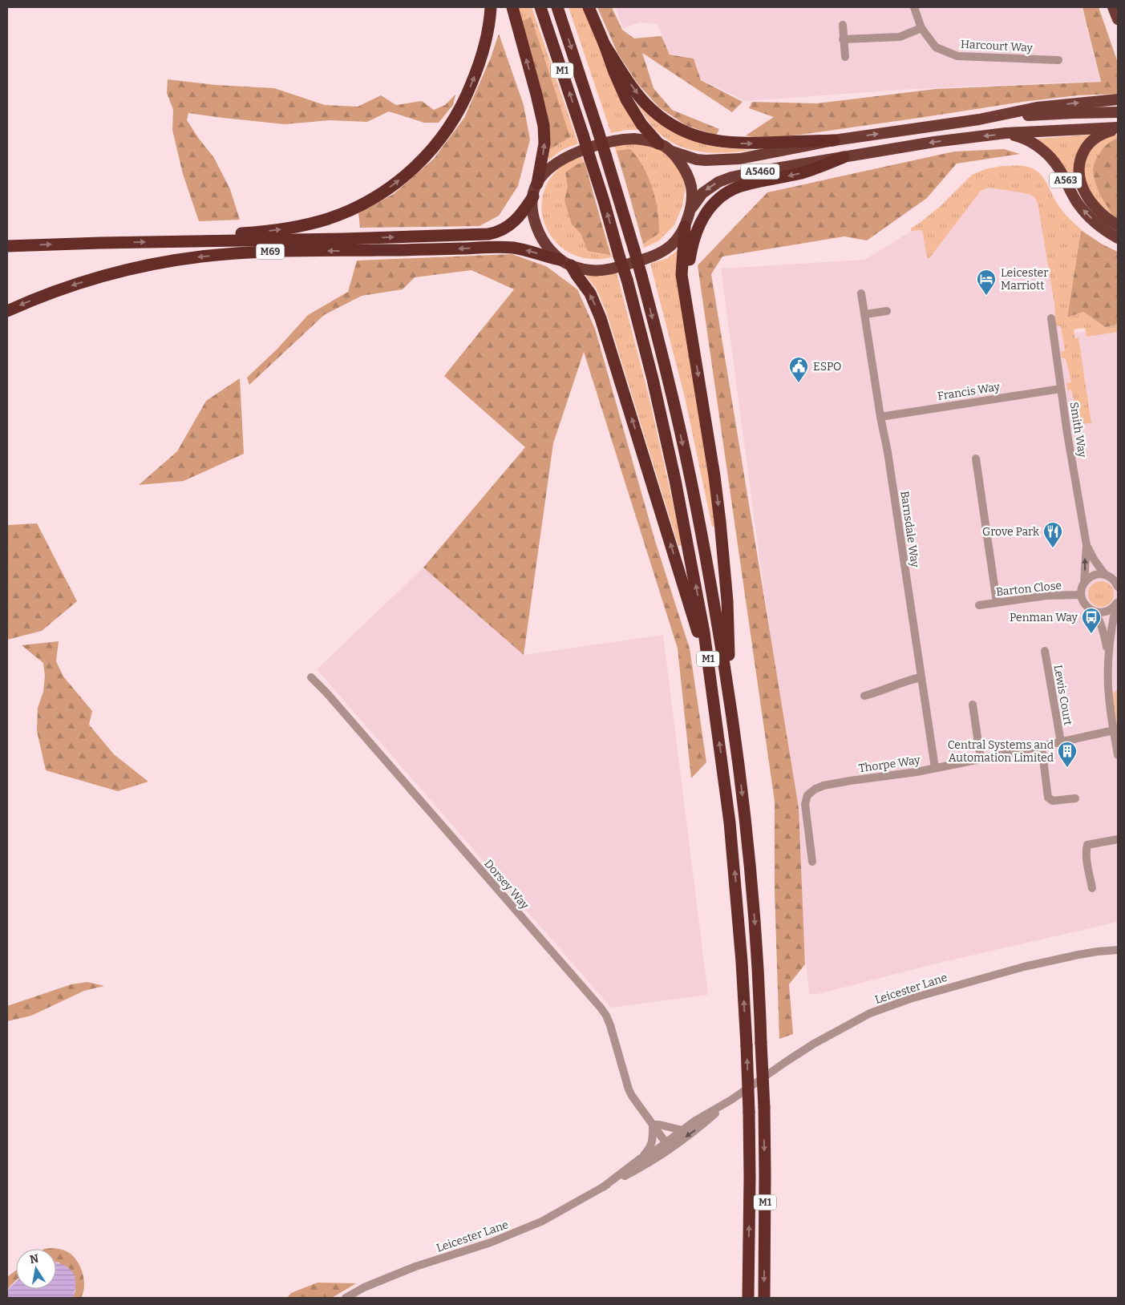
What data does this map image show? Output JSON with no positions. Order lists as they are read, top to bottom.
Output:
{
  "streets": {
    "highway": [
      "M1",
      "A5460",
      "A563",
      "M69"
    ],
    "street": [
      "Harcourt Way",
      "Francis Way",
      "Smith Way",
      "Barnsdale Way",
      "Barton Close",
      "Lewis Court",
      "Thorpe Way",
      "Dorsey Way",
      "Leicester Lane"
    ]
  },
  "crossings": [
    ["A5460", "A563"],
    ["Francis Way", "Smith Way"],
    ["Francis Way", "Barnsdale Way"],
    ["Smith Way", "Barton Close"],
    ["Barnsdale Way", "Thorpe Way"],
    ["Lewis Court", "Thorpe Way"],
    ["Dorsey Way", "Leicester Lane"]
  ],
  "places": {
    "hotel": ["Leicester Marriott"],
    "public building": ["ESPO"],
    "restaurant": ["Grove Park"],
    "bus stop": ["Penman Way"],
    "building": ["Central Systems and Automation Limited"]
  },
  "north": "top"
}
